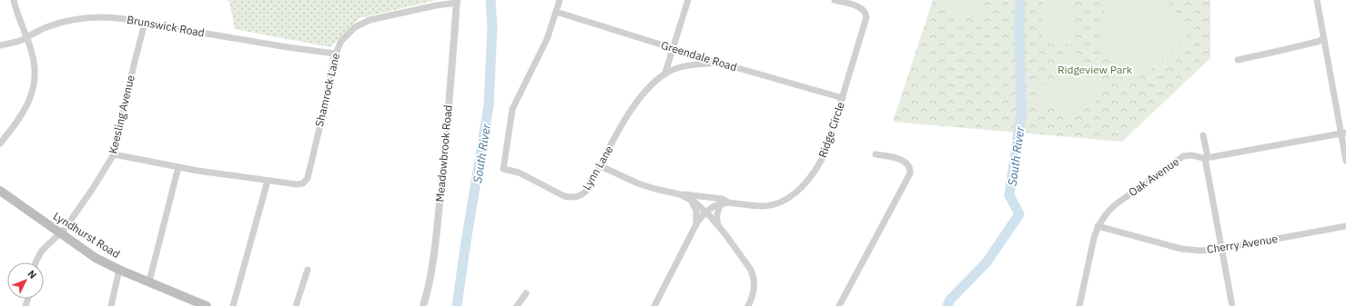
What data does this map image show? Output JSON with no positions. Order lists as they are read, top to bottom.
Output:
{
  "streets": {
    "main road": ["Lyndhurst Road"],
    "street": [
      "Brunswick Road",
      "Greendale Road",
      "Shamrock Lane",
      "Keesling Avenue",
      "Ridge Circle",
      "Meadowbrook Road",
      "Lynn Lane",
      "Oak Avenue",
      "Cherry Avenue"
    ]
  },
  "crossings": [
    ["Brunswick Road", "Shamrock Lane"],
    ["Brunswick Road", "Keesling Avenue"],
    ["Greendale Road", "Ridge Circle"],
    ["Greendale Road", "Lynn Lane"],
    ["Shamrock Lane", "Meadowbrook Road"],
    ["Keesling Avenue", "Lyndhurst Road"],
    ["Ridge Circle", "Lynn Lane"],
    ["Oak Avenue", "Cherry Avenue"]
  ],
  "water": ["South River"],
  "parks": ["Ridgeview Park"],
  "north": "top right"
}
